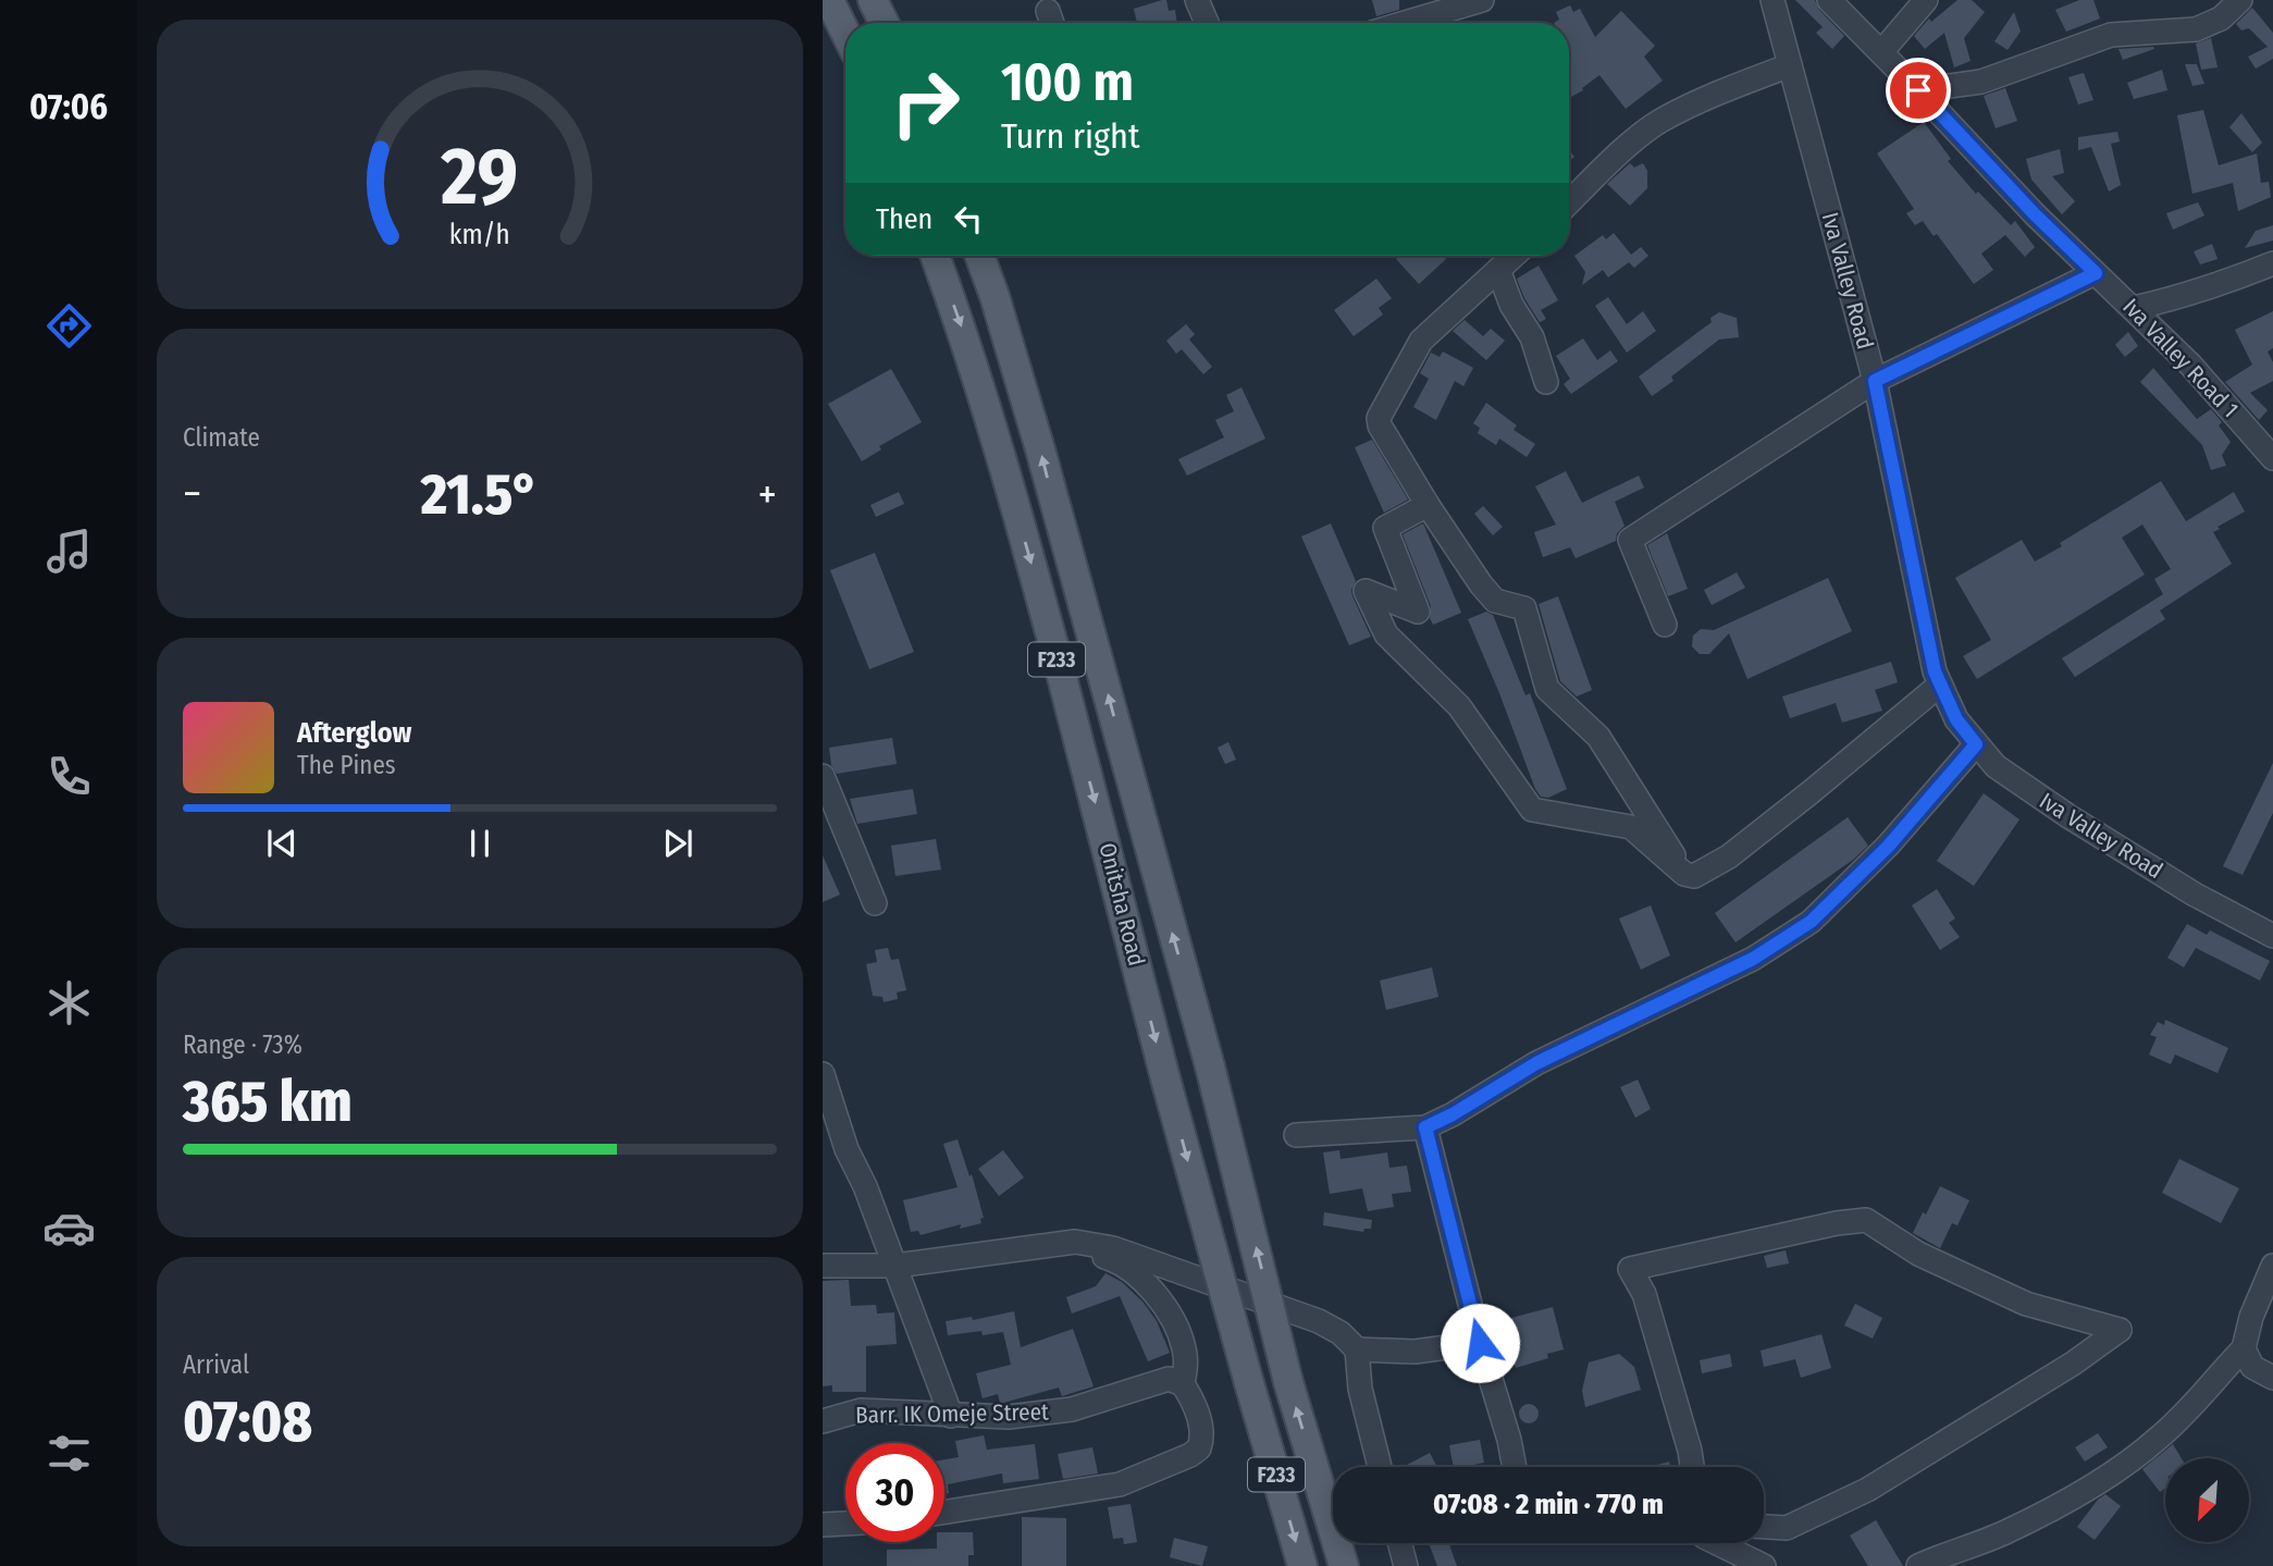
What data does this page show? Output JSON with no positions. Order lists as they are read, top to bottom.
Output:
{
  "streets": {
    "main road": ["F233", "Onitsha Road"],
    "street": ["Iva Valley Road", "Iva Valley Road 1", "Barr. IK Omeje Street"]
  },
  "north": "bottom left",
  "page": {
    "tabs": "07:06",
    "turn": ["100 m", "Turn right"],
    "then": "Then",
    "tile": [
      "Climate",
      ["Range · 73%", "365 km"],
      ["Arrival", "07:08"]
    ],
    "heat": ["−", "21.5°", "+"],
    "song": ["Afterglow", "The Pines"],
    "limit": "30",
    "trip": "07:08 · 2 min · 770 m",
    "gauge": ["29", "km/h"]
  }
}
